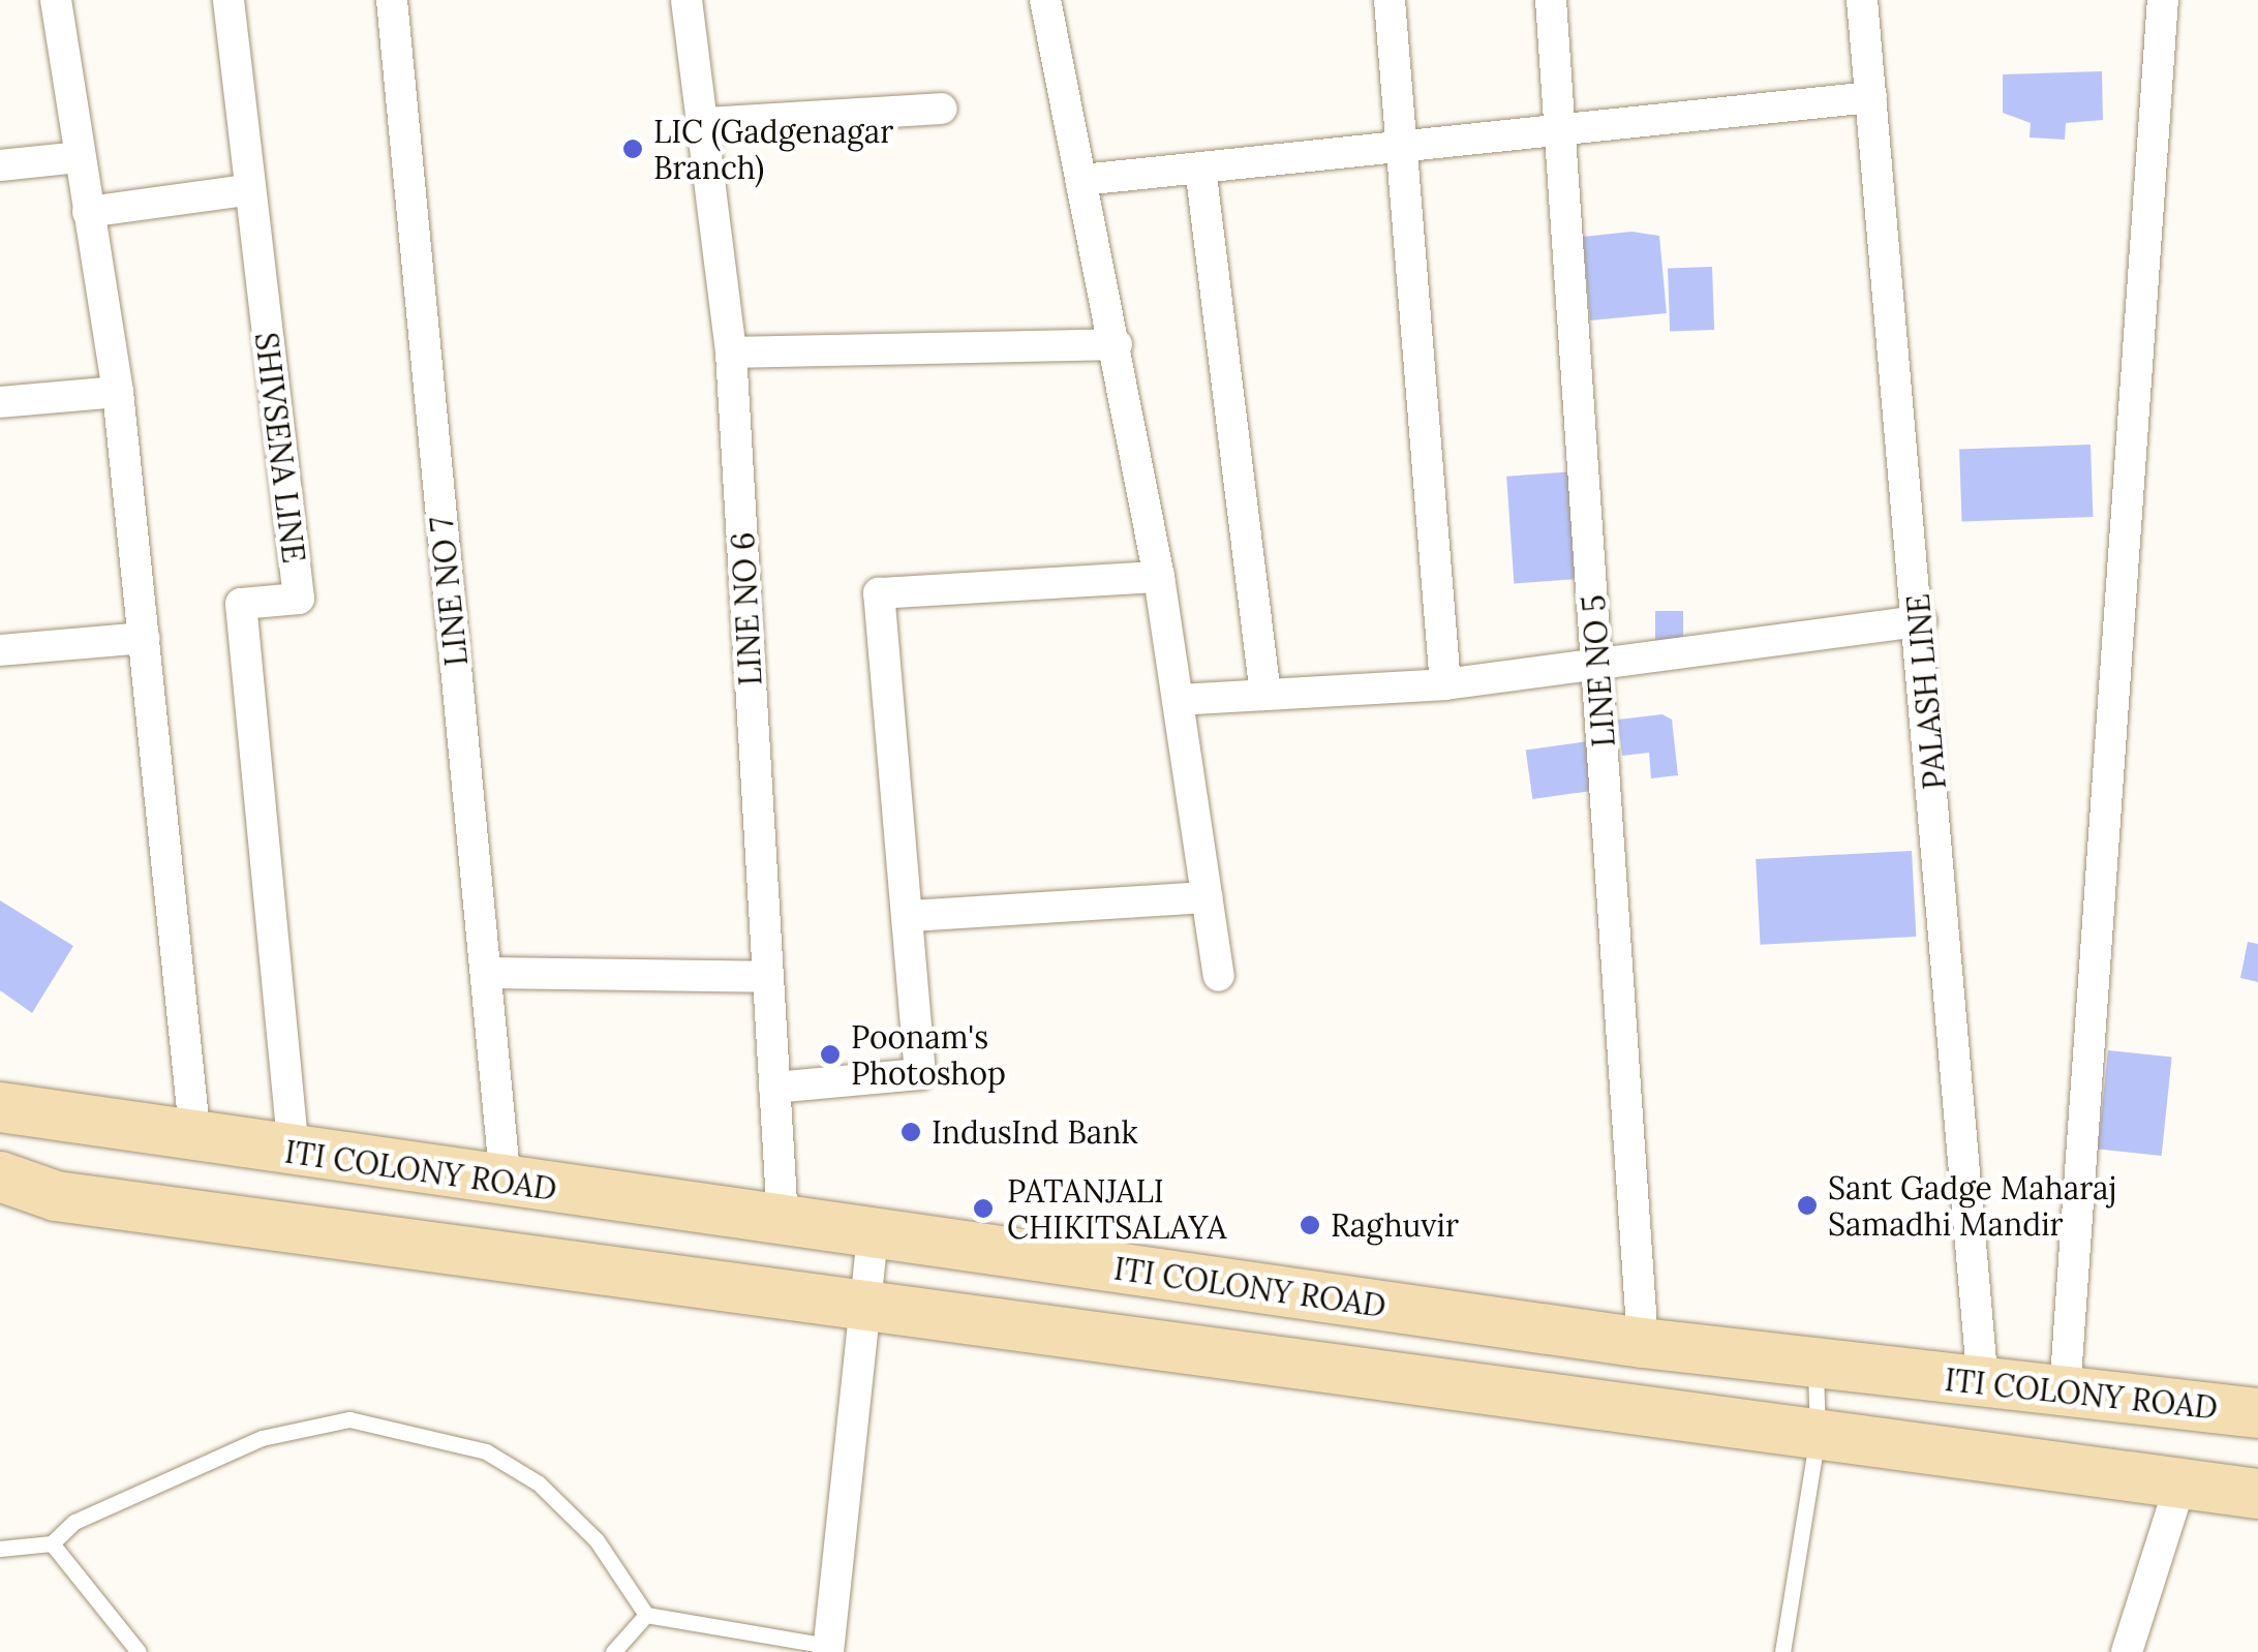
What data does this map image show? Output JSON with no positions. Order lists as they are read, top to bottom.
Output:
{
  "streets": {
    "main road": ["ITI COLONY ROAD"],
    "street": [
      "SHIVSENA LINE",
      "LINE NO 7",
      "LINE NO 6",
      "LINE NO 5",
      "PALASH LINE"
    ]
  },
  "crossings": [
    ["SHIVSENA LINE", "ITI COLONY ROAD"],
    ["LINE NO 7", "ITI COLONY ROAD"],
    ["LINE NO 6", "ITI COLONY ROAD"],
    ["LINE NO 5", "ITI COLONY ROAD"],
    ["PALASH LINE", "ITI COLONY ROAD"]
  ],
  "places": [
    "LIC (Gadgenagar Branch)",
    "Poonam's Photoshop",
    "IndusInd Bank",
    "Sant Gadge Maharaj Samadhi Mandir",
    "PATANJALI CHIKITSALAYA",
    "Raghuvir"
  ]
}
